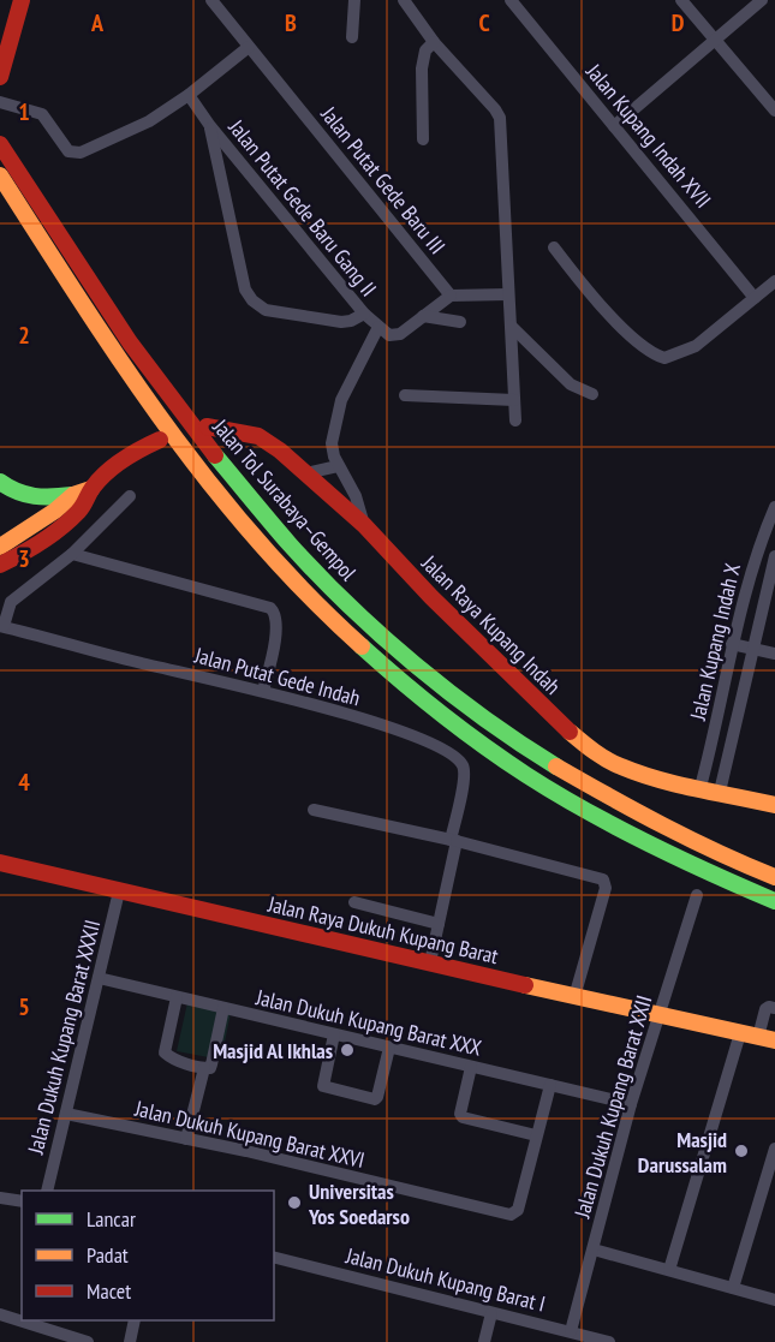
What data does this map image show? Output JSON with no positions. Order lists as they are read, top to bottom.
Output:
{
  "streets": {
    "main road": ["Jalan Tol Surabaya–Gempol", "Jalan Raya Kupang Indah", "Jalan Raya Dukuh Kupang Barat"],
    "street": [
      "Jalan Kupang Indah XVII",
      "Jalan Putat Gede Baru III",
      "Jalan Putat Gede Baru Gang II",
      "Jalan Kupang Indah X",
      "Jalan Putat Gede Indah",
      "Jalan Dukuh Kupang Barat XXX",
      "Jalan Dukuh Kupang Barat XXXII",
      "Jalan Dukuh Kupang Barat XXII",
      "Jalan Dukuh Kupang Barat XXVI",
      "Jalan Dukuh Kupang Barat I"
    ]
  },
  "crossings": [
    ["Jalan Raya Kupang Indah", "Jalan Kupang Indah X"],
    ["Jalan Putat Gede Indah", "Jalan Raya Dukuh Kupang Barat"],
    ["Jalan Raya Dukuh Kupang Barat", "Jalan Dukuh Kupang Barat XXXII"],
    ["Jalan Raya Dukuh Kupang Barat", "Jalan Dukuh Kupang Barat XXII"],
    ["Jalan Dukuh Kupang Barat XXX", "Jalan Dukuh Kupang Barat XXXII"],
    ["Jalan Dukuh Kupang Barat XXX", "Jalan Dukuh Kupang Barat XXII"],
    ["Jalan Dukuh Kupang Barat XXXII", "Jalan Dukuh Kupang Barat XXVI"],
    ["Jalan Dukuh Kupang Barat XXII", "Jalan Dukuh Kupang Barat I"]
  ],
  "places": ["Masjid Al Ikhlas", "Masjid Darussalam", "Universitas Yos Soedarso"],
  "legend": ["Lancar", "Padat", "Macet"],
  "grid": {
    "columns": [
      "A",
      "B",
      "C",
      "D"
    ],
    "rows": [
      "1",
      "2",
      "3",
      "4",
      "5"
    ]
  }
}
